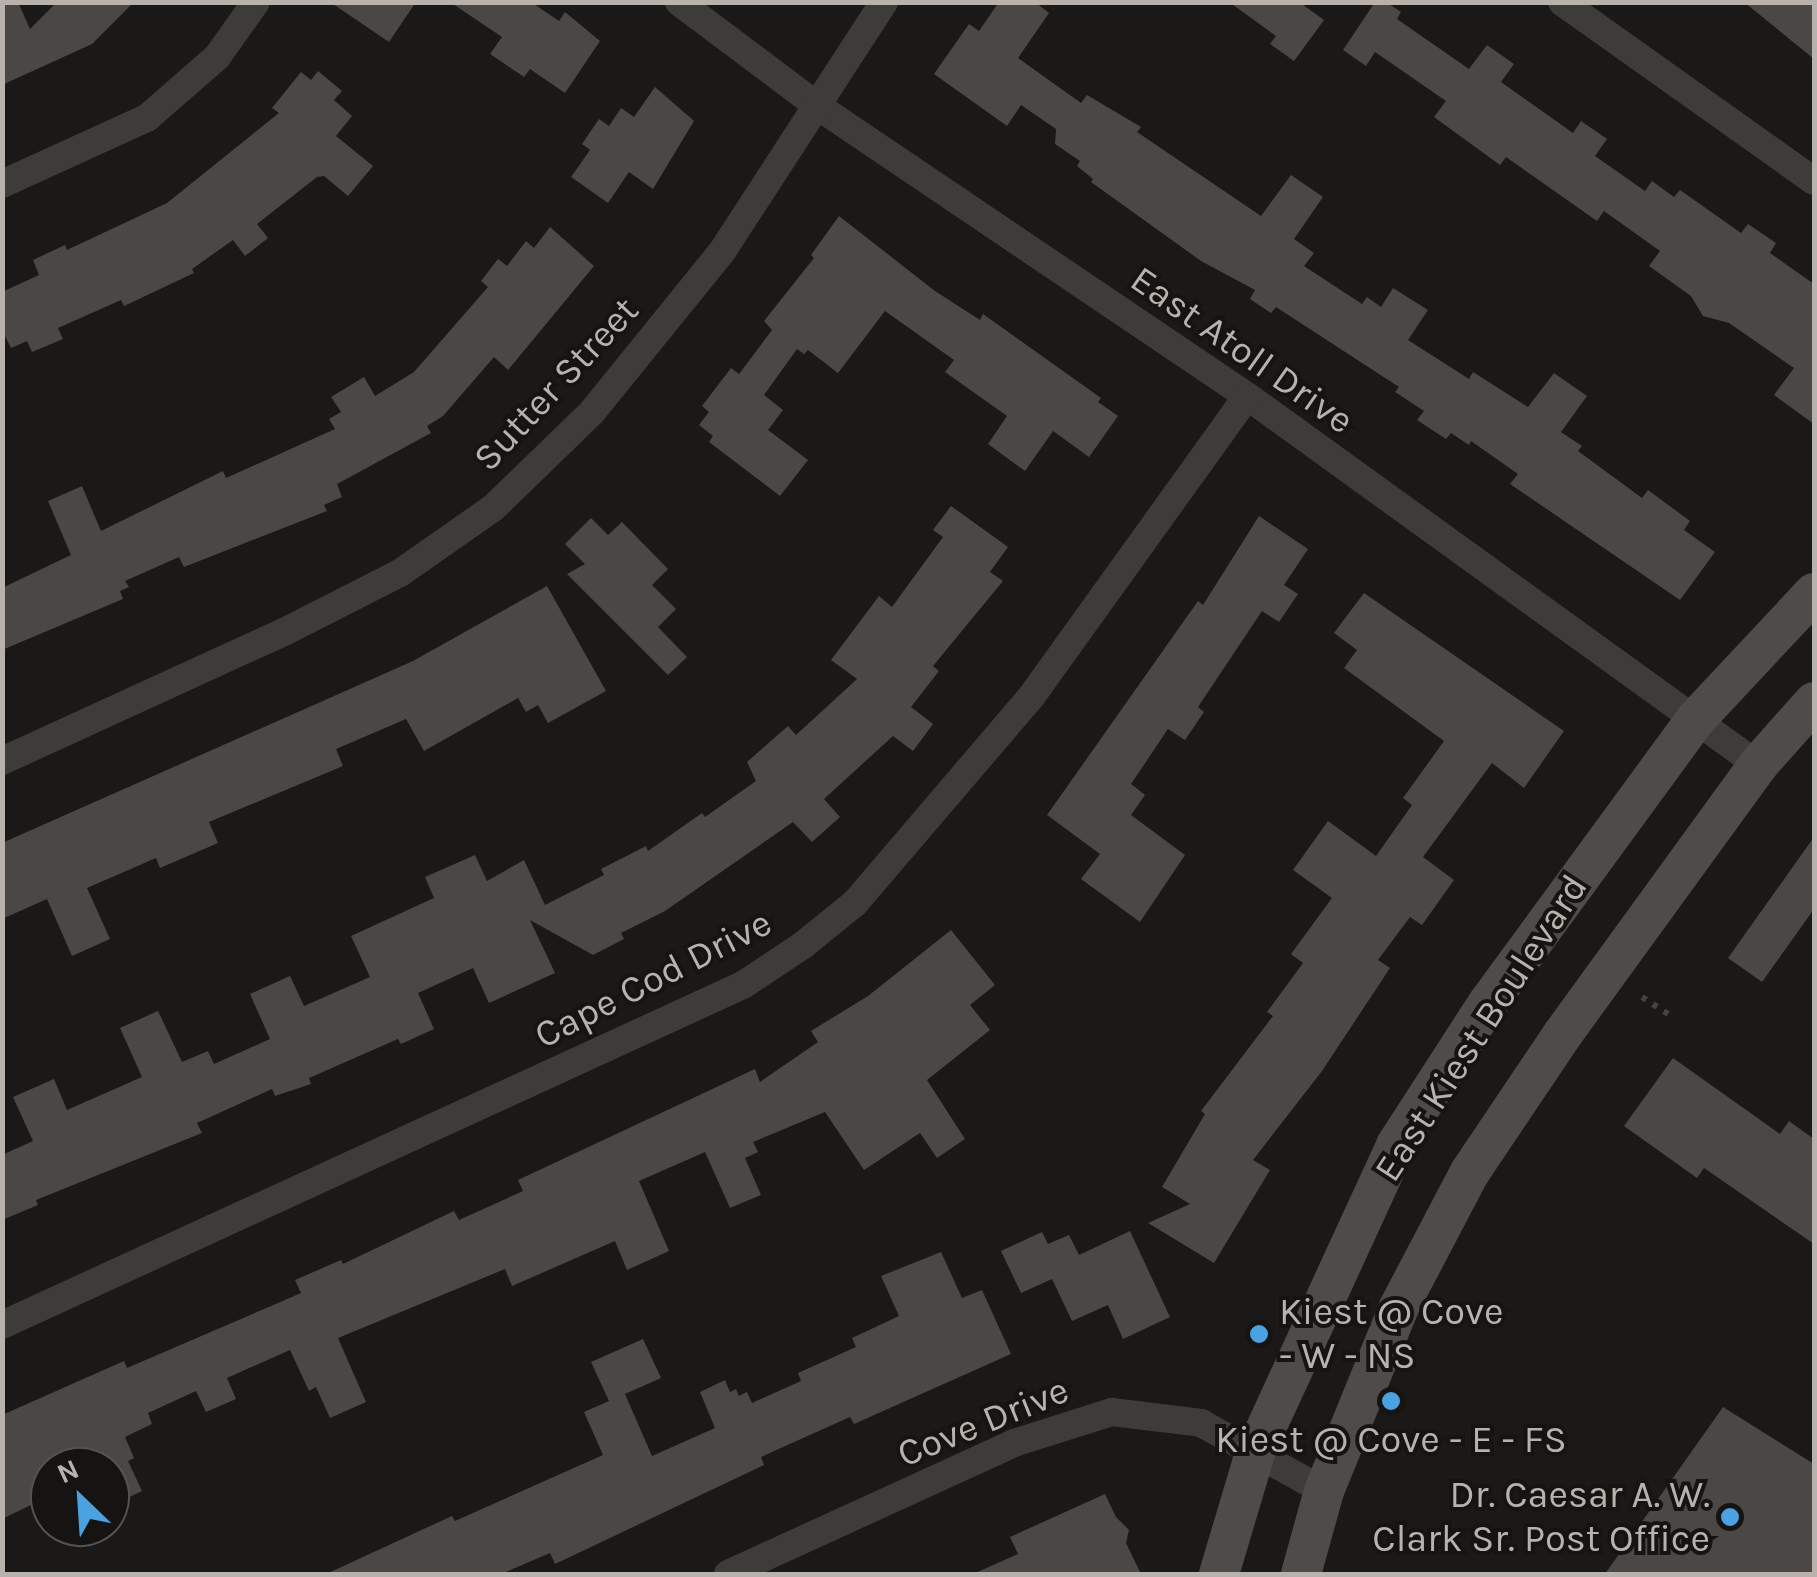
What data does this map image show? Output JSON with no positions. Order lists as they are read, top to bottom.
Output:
{
  "streets": {
    "main road": ["East Kiest Boulevard"],
    "street": [
      "East Atoll Drive",
      "Sutter Street",
      "Cape Cod Drive",
      "Cove Drive"
    ]
  },
  "crossings": [
    ["East Atoll Drive", "Sutter Street"],
    ["East Atoll Drive", "Cape Cod Drive"],
    ["East Atoll Drive", "East Kiest Boulevard"],
    ["East Kiest Boulevard", "Cove Drive"]
  ],
  "places": ["Kiest @ Cove - W - NS", "Kiest @ Cove - E - FS", "Dr. Caesar A. W. Clark Sr. Post Office"],
  "north": "top left"
}
